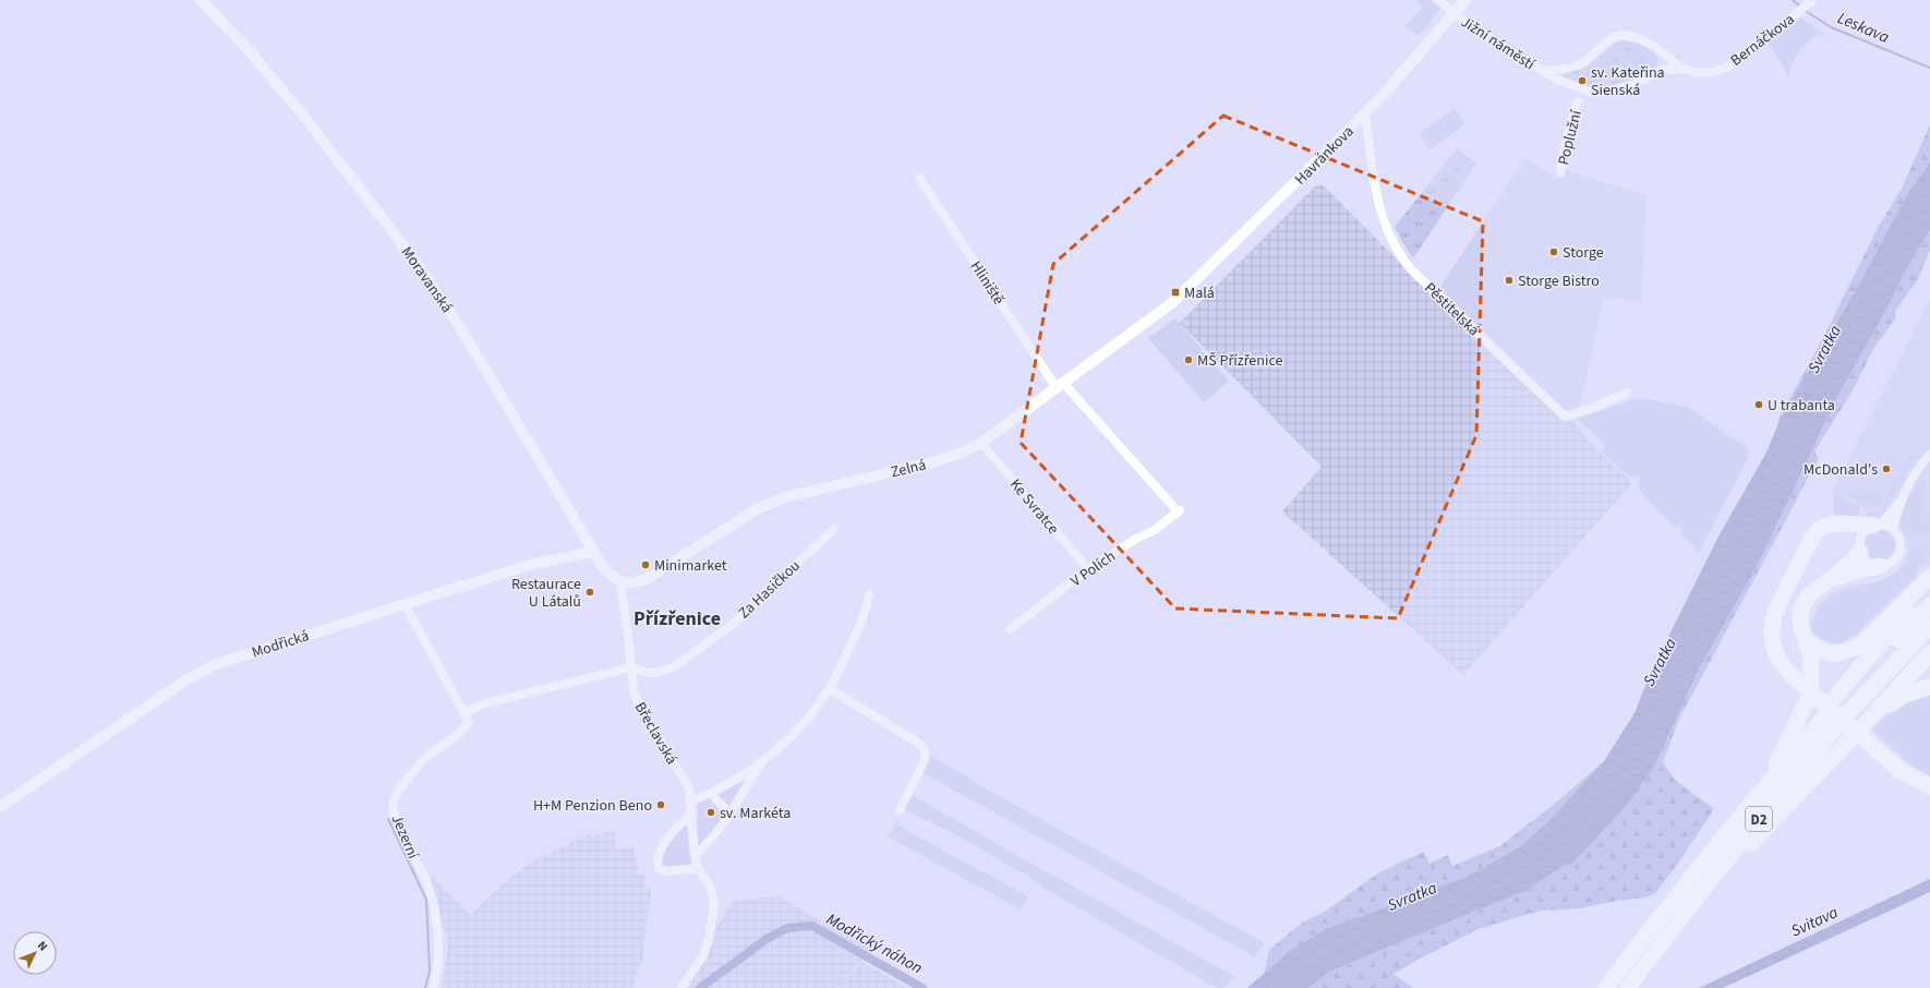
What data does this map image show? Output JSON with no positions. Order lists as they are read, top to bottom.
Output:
{
  "streets": {
    "highway": ["D2"],
    "street": [
      "Bernáčkova",
      "Jižní náměstí",
      "Poplužní",
      "Havránkova",
      "Moravanská",
      "Hliniště",
      "Pěstitelská",
      "Zelná",
      "Ke Svratce",
      "V Polích",
      "Za Hasičkou",
      "Modřická",
      "Břeclavská",
      "Jezerní"
    ]
  },
  "crossings": [
    ["Bernáčkova", "Jižní náměstí"],
    ["Jižní náměstí", "Poplužní"],
    ["Jižní náměstí", "Havránkova"],
    ["Havránkova", "Pěstitelská"],
    ["Havránkova", "Zelná"],
    ["Moravanská", "Zelná"],
    ["Moravanská", "Modřická"],
    ["Moravanská", "Břeclavská"],
    ["Hliniště", "Zelná"],
    ["Hliniště", "V Polích"],
    ["Zelná", "Ke Svratce"],
    ["Zelná", "V Polích"],
    ["Zelná", "Břeclavská"],
    ["Ke Svratce", "V Polích"],
    ["Za Hasičkou", "Břeclavská"]
  ],
  "districts": ["Přízřenice"],
  "water": [
    "Leskava",
    "Svratka",
    "Svitava",
    "Modřický náhon"
  ],
  "places": {
    "other": [
      "sv. Kateřina Sienská",
      "Storge",
      "Storge Bistro",
      "MŠ Přízřenice",
      "U trabanta",
      "McDonald's",
      "Minimarket",
      "Restaurace U Látalů",
      "H+M Penzion Beno",
      "sv. Markéta"
    ],
    "transit": ["Malá"]
  },
  "north": "top right"
}
